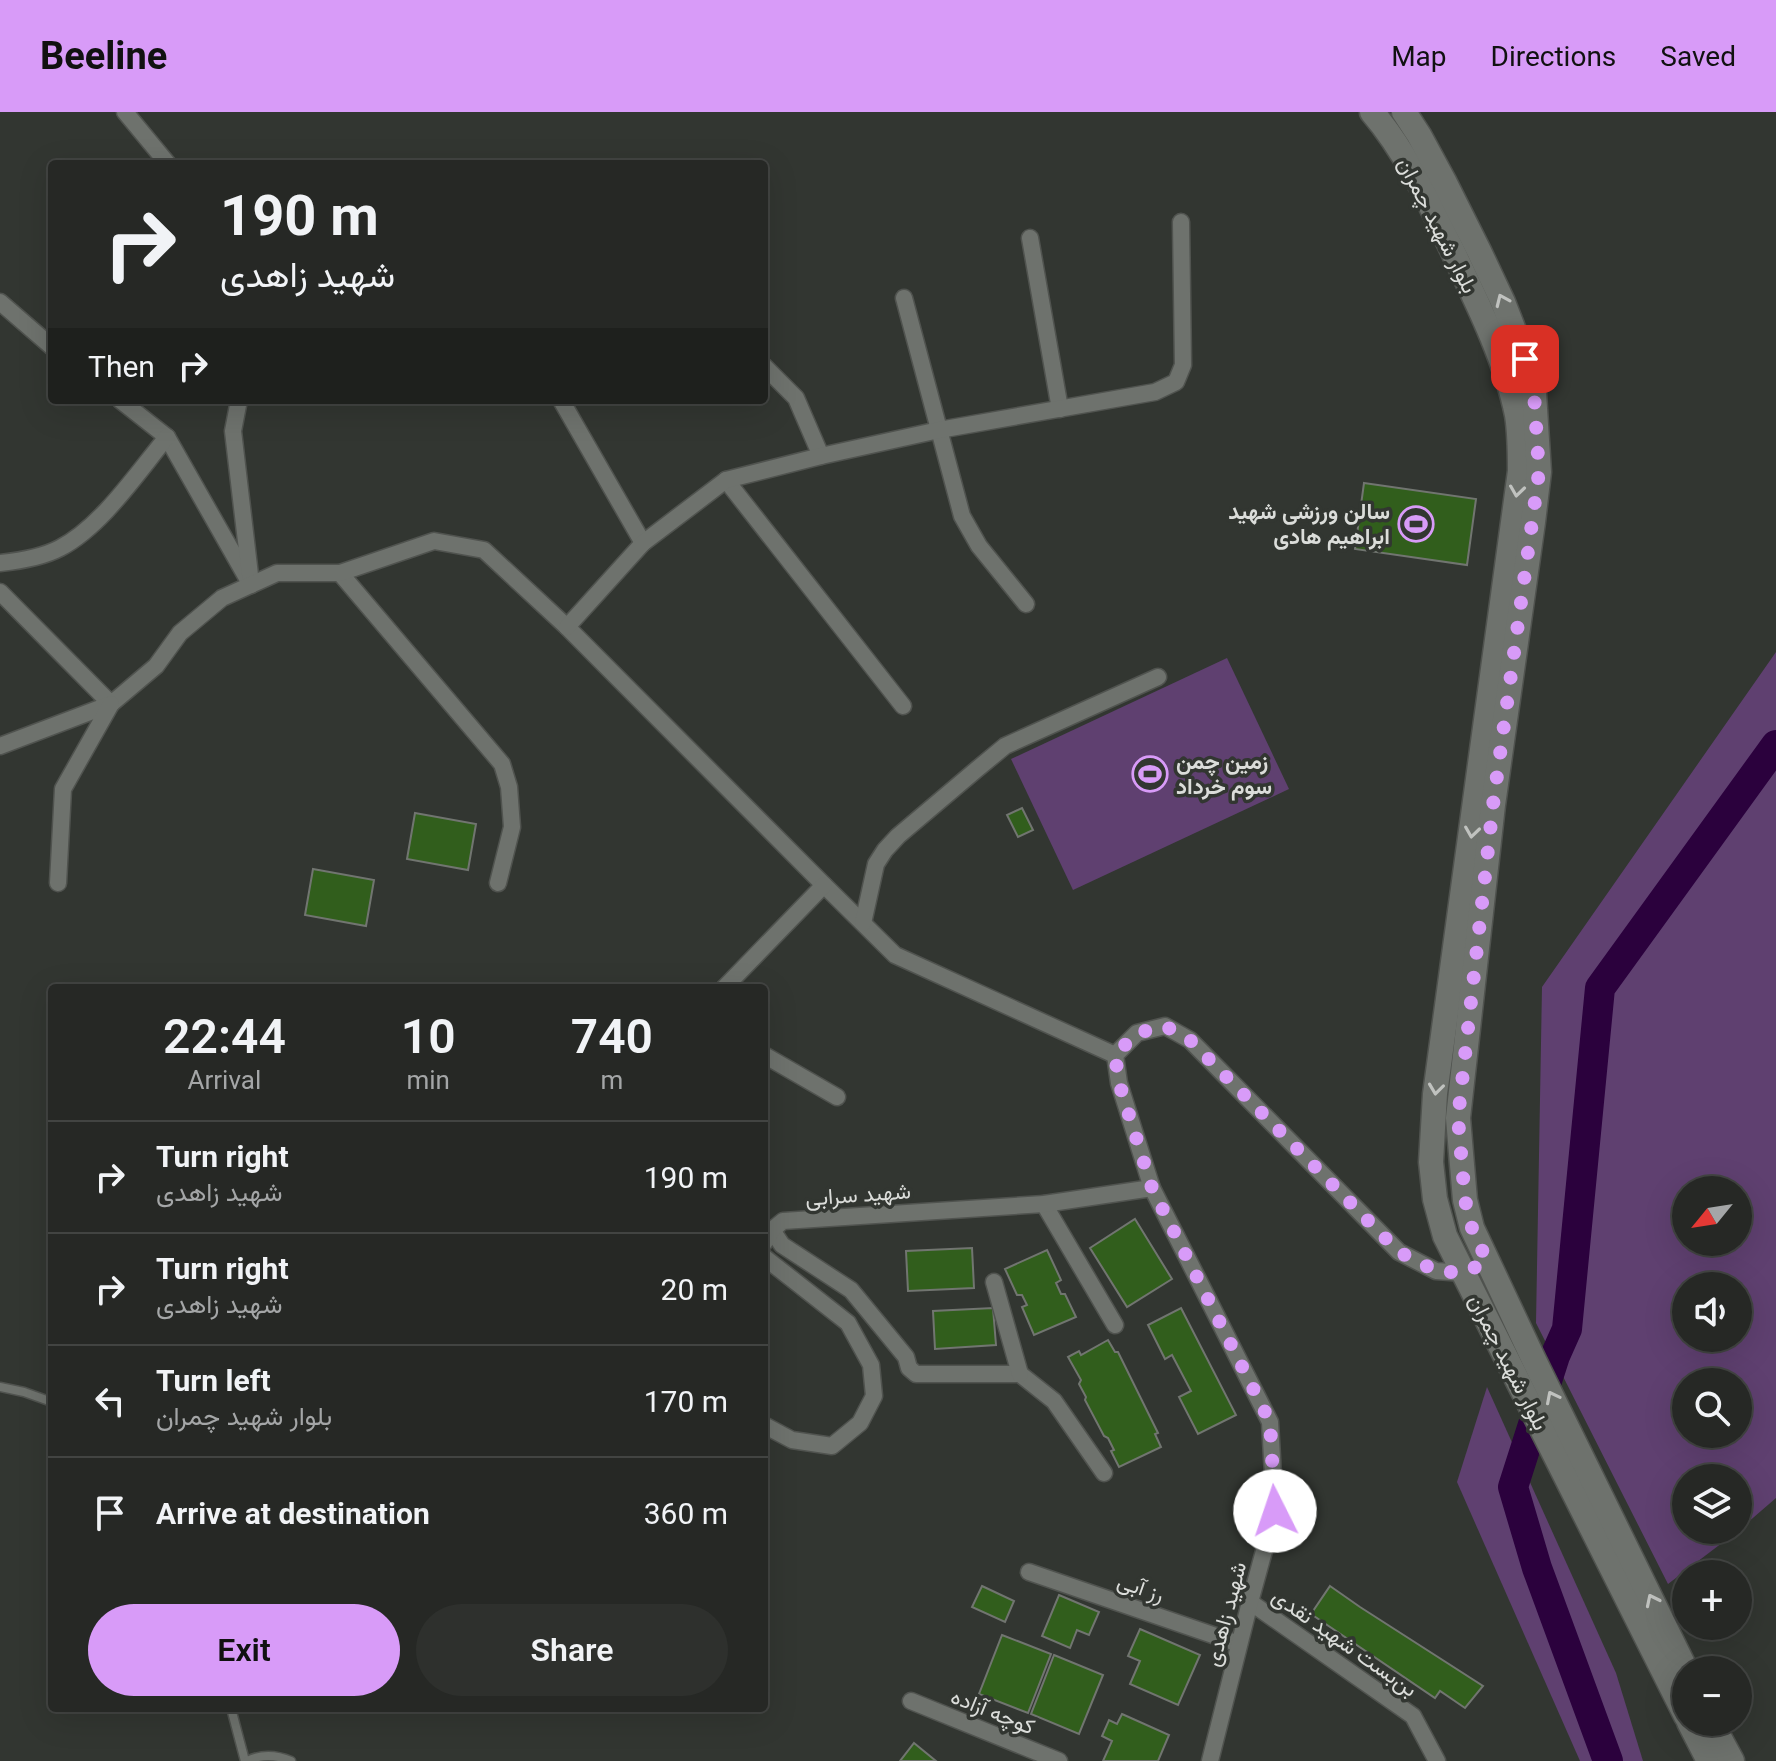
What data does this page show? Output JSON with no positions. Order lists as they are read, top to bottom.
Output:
{
  "streets": {
    "main road": ["بلوار شهید چمران"],
    "street": [
      "شهید سرابی",
      "رز آبی",
      "شهید زاهدی",
      "بن‌بست شهید نقدی",
      "کوچه آزاده"
    ]
  },
  "crossings": [
    ["شهید سرابی", "شهید زاهدی"],
    ["رز آبی", "شهید زاهدی"],
    ["شهید زاهدی", "بن‌بست شهید نقدی"]
  ],
  "places": {
    "sports": ["سالن ورزشی شهید ابراهیم هادی", "زمین چمن سوم خرداد"]
  },
  "north": "bottom left",
  "page": {
    "header": "Beeline",
    "nav": ["Map", "Directions", "Saved"],
    "turn": ["190 m", "شهید زاهدی"],
    "then": "Then",
    "eta": [
      "22:44",
      "Arrival",
      "10",
      "min",
      "740",
      "m"
    ],
    "list": [
      {
        "name": "Turn right",
        "note": "شهید زاهدی",
        "value": "190 m"
      },
      {
        "name": "Turn right",
        "note": "شهید زاهدی",
        "value": "20 m"
      },
      {
        "name": "Turn left",
        "note": "بلوار شهید چمران",
        "value": "170 m"
      },
      {
        "name": "Arrive at destination",
        "value": "360 m"
      }
    ],
    "map_buttons": ["+", "−"],
    "buttons": ["Exit", "Share"]
  }
}
